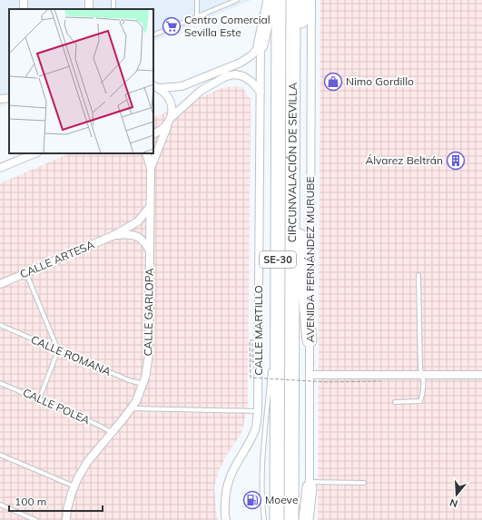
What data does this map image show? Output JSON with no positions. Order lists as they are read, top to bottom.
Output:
{
  "streets": {
    "highway": ["CIRCUNVALACIÓN DE SEVILLA", "SE-30"],
    "street": [
      "CALLE ARTESA",
      "AVENIDA FERNÁNDEZ MURUBE",
      "CALLE GARLOPA",
      "CALLE MARTILLO"
    ],
    "lane": ["CALLE ROMANA", "CALLE POLEA"]
  },
  "crossings": [
    ["CALLE ARTESA", "CALLE GARLOPA"],
    ["CALLE GARLOPA", "CALLE ROMANA"],
    ["CALLE GARLOPA", "CALLE POLEA"]
  ],
  "places": {
    "supermarket": ["Centro Comercial Sevilla Este"],
    "shop": ["Nimo Gordillo"],
    "building": ["Álvarez Beltrán"],
    "fuel station": ["Moeve"]
  },
  "scale_bar": "100 m",
  "north": "bottom"
}
